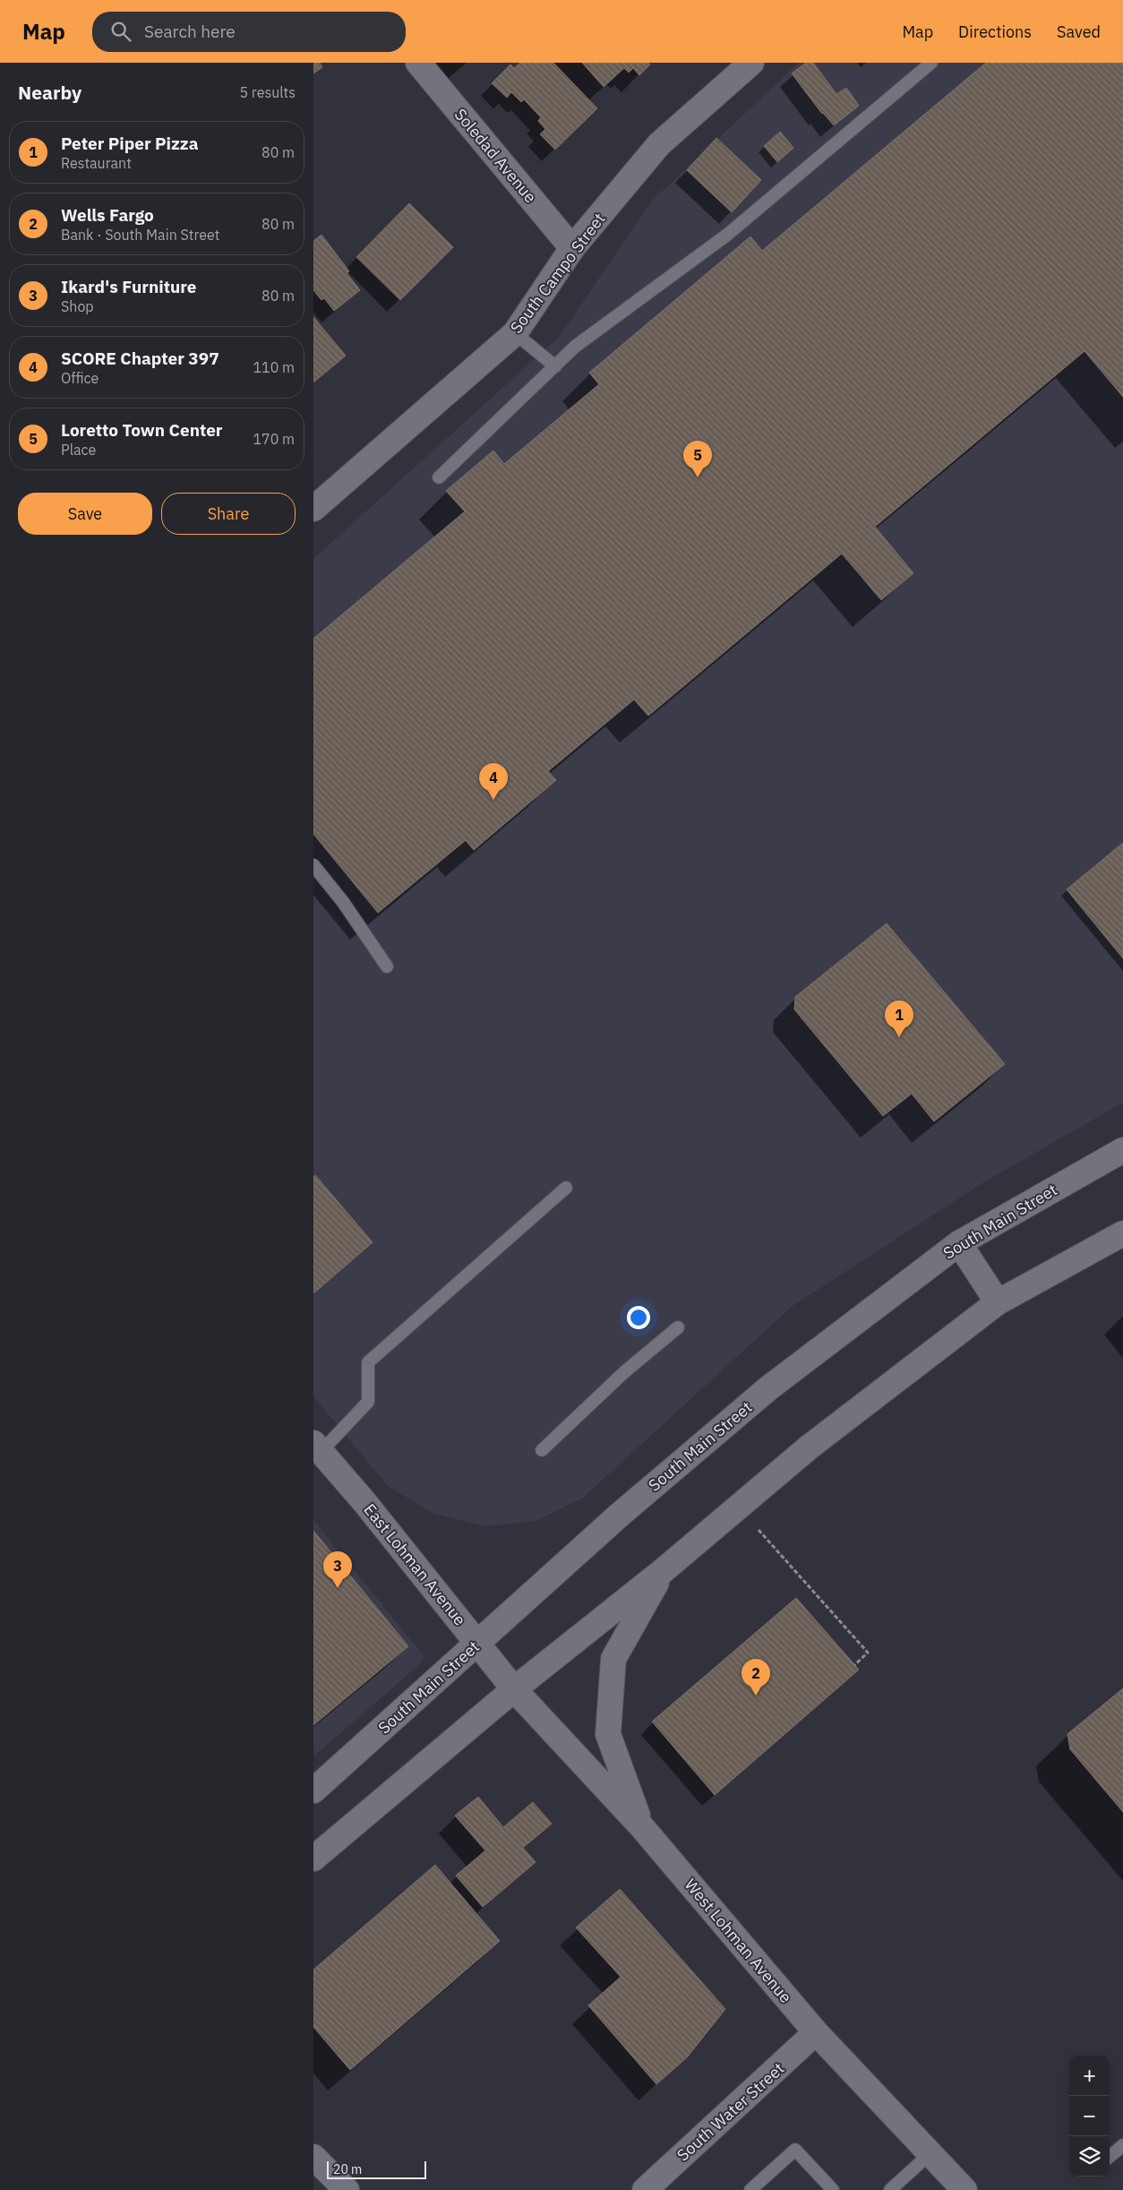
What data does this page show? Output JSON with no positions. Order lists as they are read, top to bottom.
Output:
{
  "streets": {
    "main road": [
      "Soledad Avenue",
      "South Campo Street",
      "South Main Street",
      "East Lohman Avenue",
      "West Lohman Avenue",
      "South Water Street"
    ]
  },
  "crossings": [
    ["Soledad Avenue", "South Campo Street"],
    ["South Main Street", "East Lohman Avenue"],
    ["East Lohman Avenue", "West Lohman Avenue"],
    ["West Lohman Avenue", "South Water Street"]
  ],
  "scale_bar": "20 m",
  "page": {
    "header": "Map",
    "search": "Search here",
    "nav": ["Map", "Directions", "Saved"],
    "heading": ["Nearby", "5 results"],
    "list": [
      {
        "mark": "1",
        "name": "Peter Piper Pizza",
        "note": "Restaurant",
        "value": "80 m"
      },
      {
        "mark": "2",
        "name": "Wells Fargo",
        "note": "Bank · South Main Street",
        "value": "80 m"
      },
      {
        "mark": "3",
        "name": "Ikard's Furniture",
        "note": "Shop",
        "value": "80 m"
      },
      {
        "mark": "4",
        "name": "SCORE Chapter 397",
        "note": "Office",
        "value": "110 m"
      },
      {
        "mark": "5",
        "name": "Loretto Town Center",
        "note": "Place",
        "value": "170 m"
      }
    ],
    "pins": [
      "5",
      "4",
      "1",
      "3",
      "2"
    ],
    "buttons": ["Save", "Share"],
    "map_buttons": ["+", "−"],
    "scale": "20 m"
  }
}
